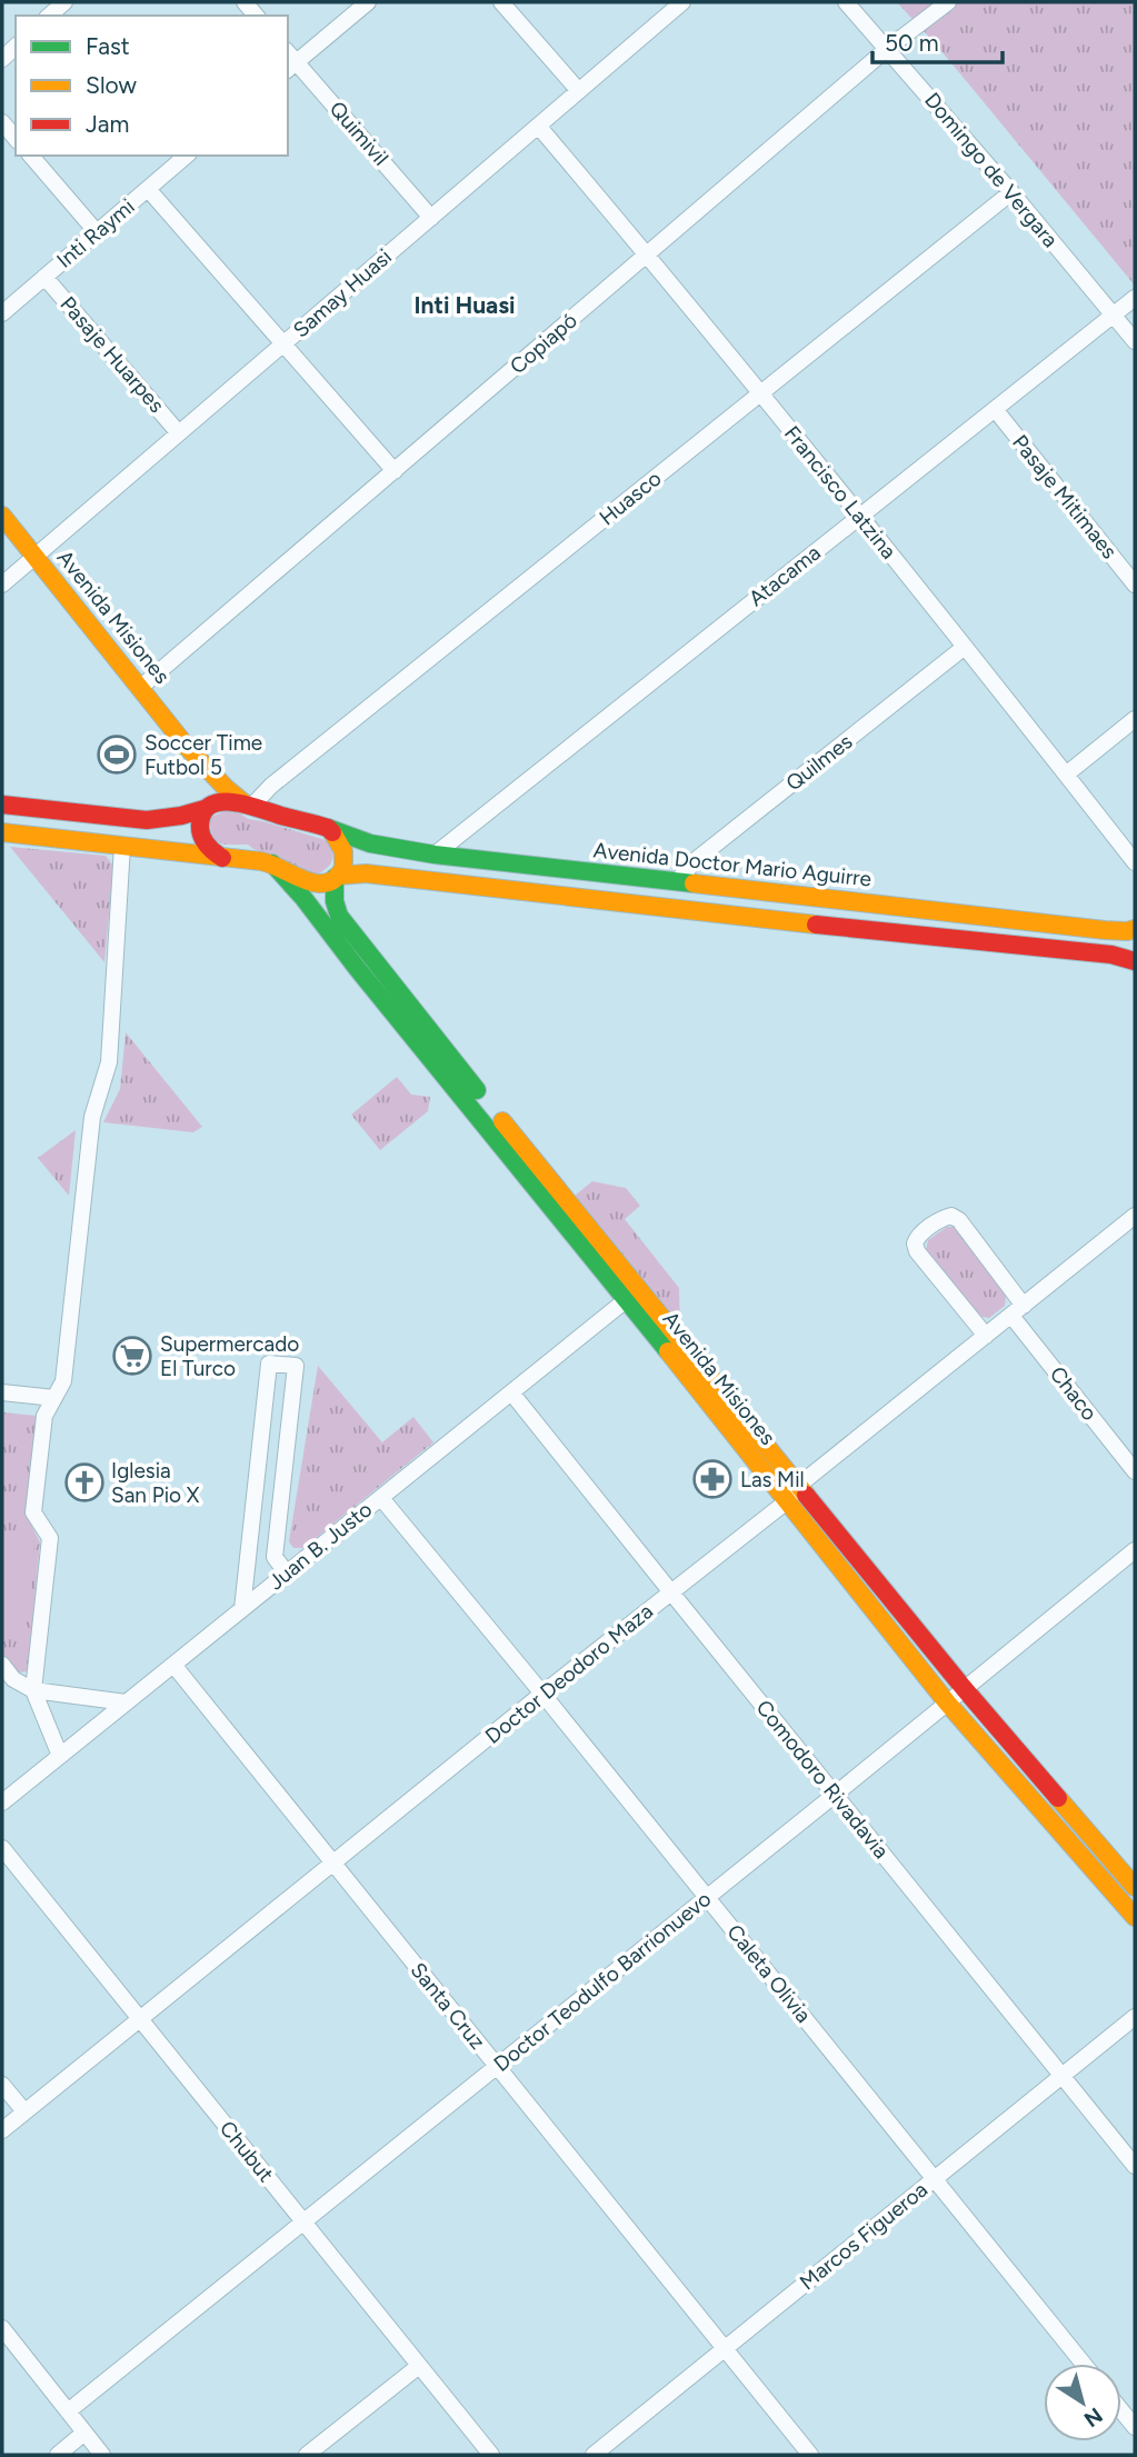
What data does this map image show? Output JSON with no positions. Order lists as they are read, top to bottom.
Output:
{
  "streets": {
    "main road": ["Avenida Misiones", "Avenida Doctor Mario Aguirre"],
    "street": [
      "Quimivil",
      "Domingo de Vergara",
      "Inti Raymi",
      "Samay Huasi",
      "Copiapó",
      "Pasaje Huarpes",
      "Francisco Latzina",
      "Pasaje Mitimaes",
      "Huasco",
      "Atacama",
      "Quilmes",
      "Chaco",
      "Juan B. Justo",
      "Doctor Deodoro Maza",
      "Comodoro Rivadavia",
      "Caleta Olivia",
      "Doctor Teodulfo Barrionuevo",
      "Santa Cruz",
      "Chubut",
      "Marcos Figueroa"
    ]
  },
  "crossings": [
    ["Quimivil", "Samay Huasi"],
    ["Domingo de Vergara", "Copiapó"],
    ["Domingo de Vergara", "Huasco"],
    ["Domingo de Vergara", "Atacama"],
    ["Inti Raymi", "Pasaje Huarpes"],
    ["Samay Huasi", "Pasaje Huarpes"],
    ["Samay Huasi", "Francisco Latzina"],
    ["Samay Huasi", "Avenida Misiones"],
    ["Copiapó", "Francisco Latzina"],
    ["Copiapó", "Avenida Misiones"],
    ["Francisco Latzina", "Huasco"],
    ["Francisco Latzina", "Atacama"],
    ["Francisco Latzina", "Quilmes"],
    ["Pasaje Mitimaes", "Atacama"],
    ["Huasco", "Avenida Misiones"],
    ["Huasco", "Avenida Doctor Mario Aguirre"],
    ["Atacama", "Avenida Doctor Mario Aguirre"],
    ["Avenida Misiones", "Avenida Doctor Mario Aguirre"],
    ["Avenida Misiones", "Juan B. Justo"],
    ["Avenida Misiones", "Doctor Deodoro Maza"],
    ["Avenida Misiones", "Doctor Teodulfo Barrionuevo"],
    ["Quilmes", "Avenida Doctor Mario Aguirre"],
    ["Chaco", "Doctor Deodoro Maza"],
    ["Juan B. Justo", "Comodoro Rivadavia"],
    ["Juan B. Justo", "Caleta Olivia"],
    ["Juan B. Justo", "Santa Cruz"],
    ["Doctor Deodoro Maza", "Comodoro Rivadavia"],
    ["Doctor Deodoro Maza", "Caleta Olivia"],
    ["Doctor Deodoro Maza", "Santa Cruz"],
    ["Doctor Deodoro Maza", "Chubut"],
    ["Comodoro Rivadavia", "Doctor Teodulfo Barrionuevo"],
    ["Comodoro Rivadavia", "Marcos Figueroa"],
    ["Caleta Olivia", "Doctor Teodulfo Barrionuevo"],
    ["Caleta Olivia", "Marcos Figueroa"],
    ["Doctor Teodulfo Barrionuevo", "Santa Cruz"],
    ["Doctor Teodulfo Barrionuevo", "Chubut"],
    ["Santa Cruz", "Marcos Figueroa"]
  ],
  "districts": ["Inti Huasi"],
  "places": {
    "sports": ["Soccer Time Futbol 5"],
    "supermarket": ["Supermercado El Turco"],
    "pharmacy": ["Las Mil"],
    "church": ["Iglesia San Pio X"]
  },
  "legend": ["Fast", "Slow", "Jam"],
  "scale_bar": "50 m",
  "north": "bottom right"
}
